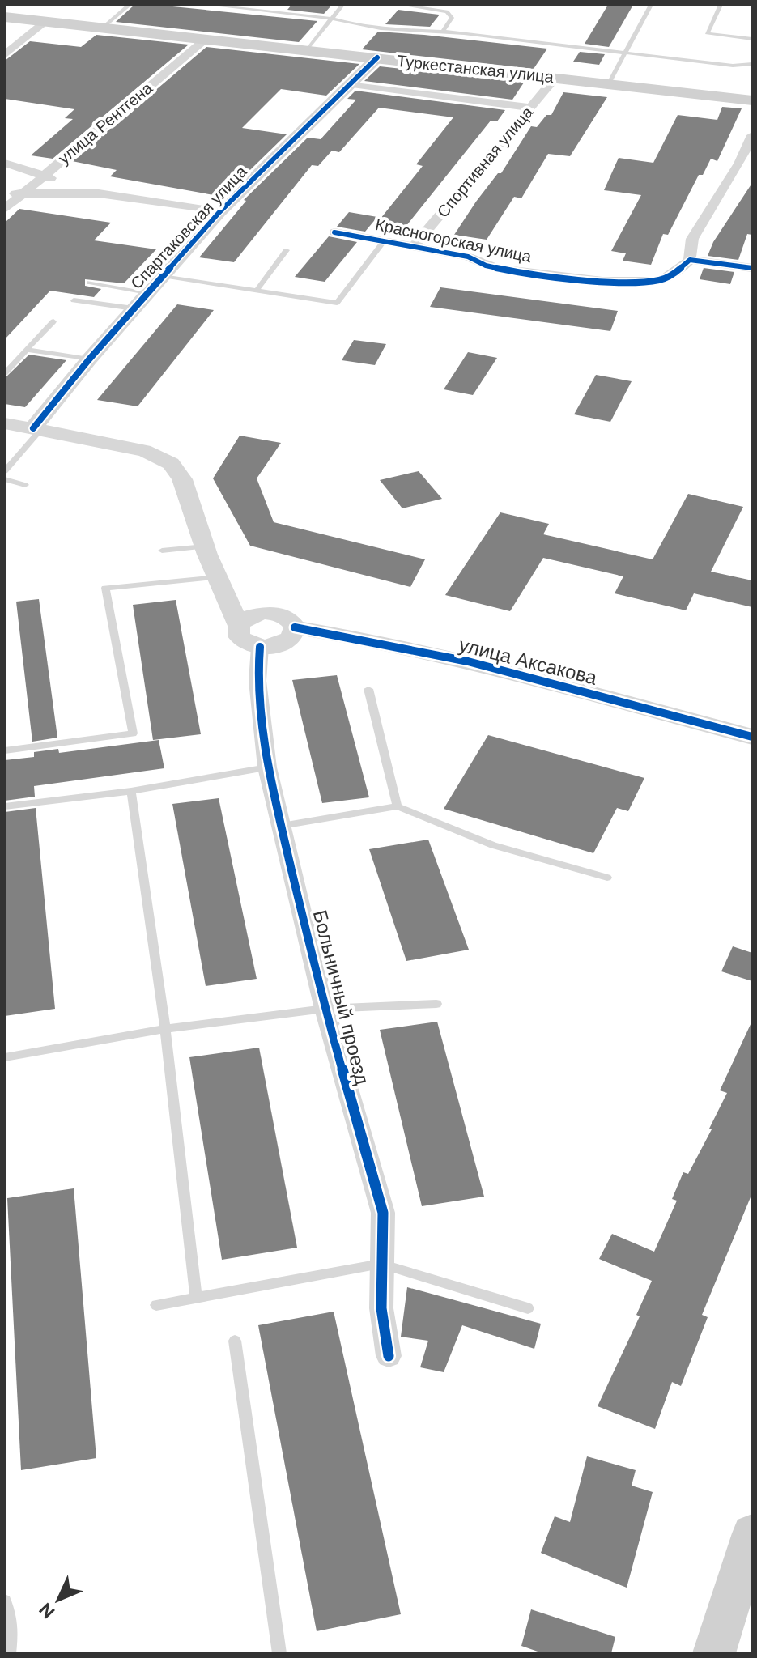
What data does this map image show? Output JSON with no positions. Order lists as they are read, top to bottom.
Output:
{
  "streets": {
    "main road": ["Туркестанская улица"],
    "street": [
      "улица Рентгена",
      "Спортивная улица",
      "Спартаковская улица",
      "Красногорская улица",
      "улица Аксакова",
      "Больничный проезд"
    ]
  },
  "crossings": [
    ["Туркестанская улица", "улица Рентгена"],
    ["Туркестанская улица", "Спортивная улица"],
    ["Туркестанская улица", "Спартаковская улица"],
    ["Спортивная улица", "Красногорская улица"]
  ],
  "north": "bottom left"
}
